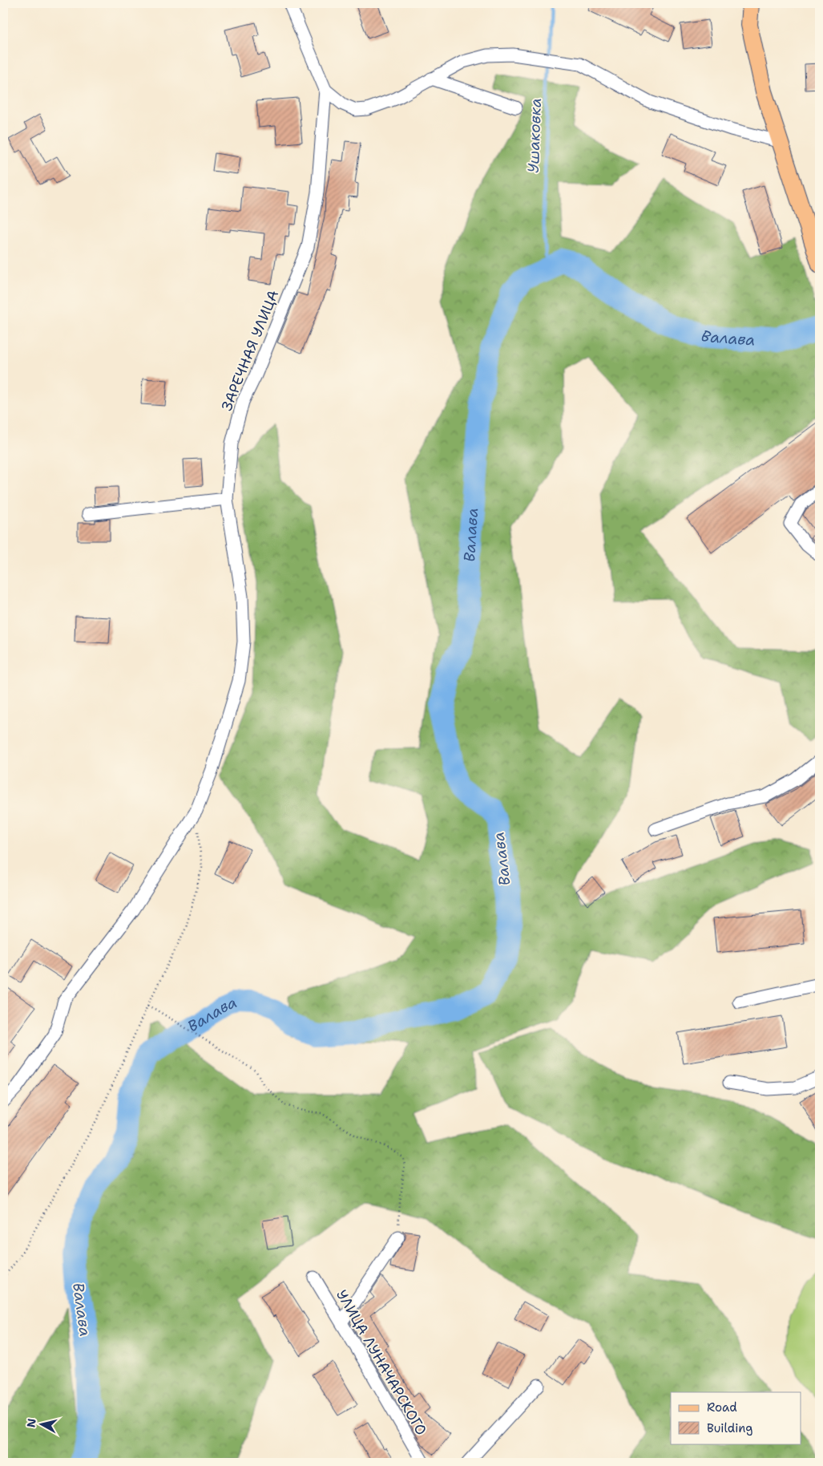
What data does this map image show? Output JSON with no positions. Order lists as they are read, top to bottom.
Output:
{
  "streets": {
    "street": ["ЗАРЕЧНАЯ УЛИЦА", "УЛИЦА ЛУНАЧАРСКОГО"]
  },
  "water": ["Ушаковка", "Валава"],
  "legend": ["Road", "Building"],
  "north": "left"
}
